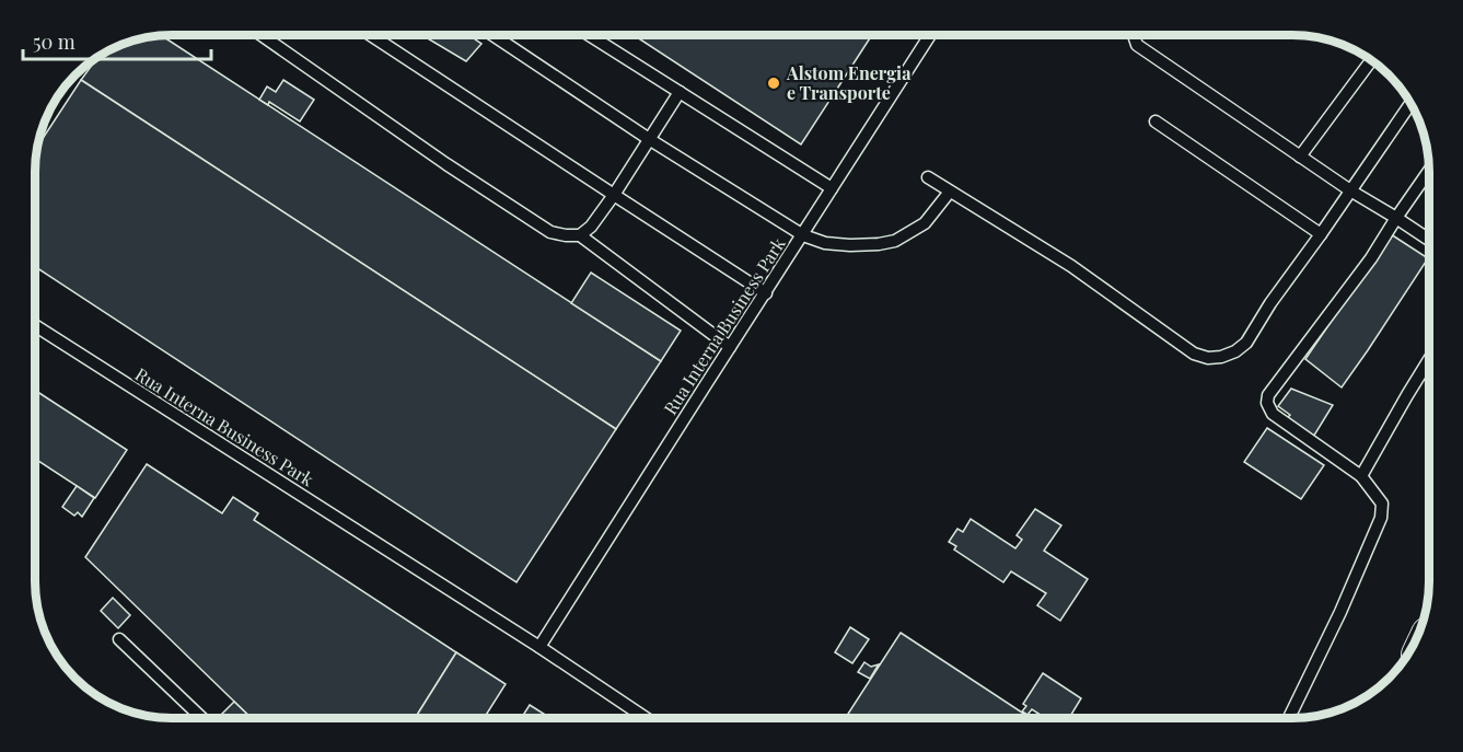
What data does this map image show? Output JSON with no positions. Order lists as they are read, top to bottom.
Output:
{
  "streets": {
    "lane": ["Rua Interna Business Park"]
  },
  "places": ["Alstom Energia e Transporte"],
  "scale_bar": "50 m"
}
